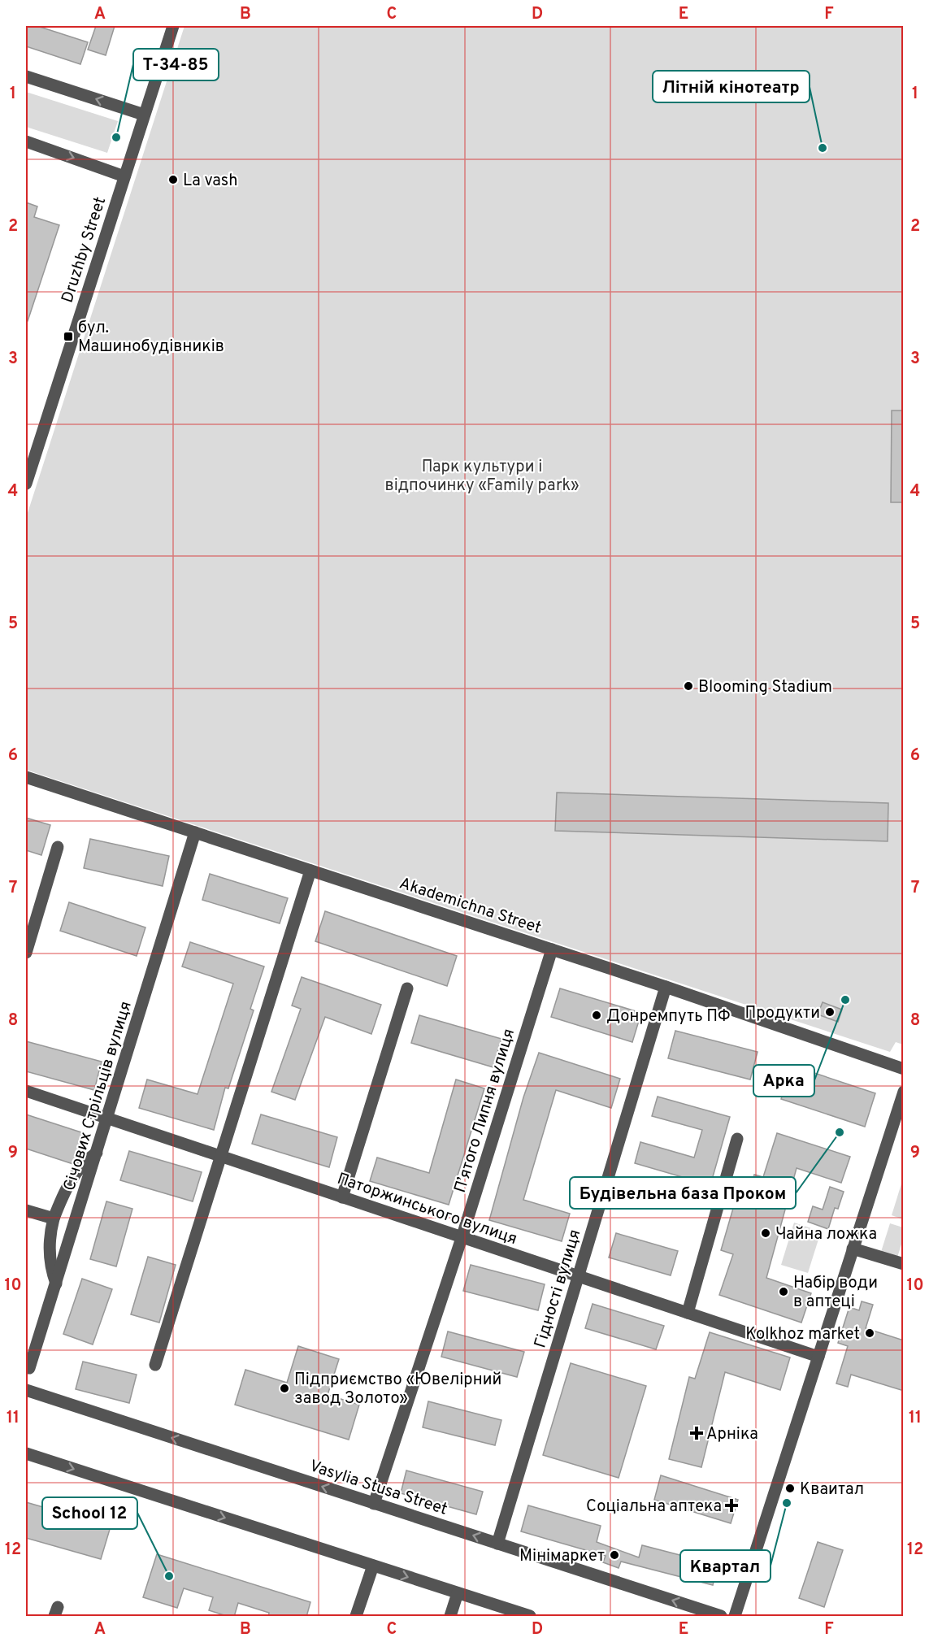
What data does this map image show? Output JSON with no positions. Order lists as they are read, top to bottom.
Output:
{
  "streets": {
    "street": [
      "Druzhby Street",
      "Akademichna Street",
      "Січових Стрільців вулиця",
      "П’ятого Липня вулиця",
      "Паторжинського вулиця",
      "Гідності вулиця",
      "Vasylia Stusa Street"
    ]
  },
  "crossings": [
    ["Akademichna Street", "Січових Стрільців вулиця"],
    ["Akademichna Street", "П’ятого Липня вулиця"],
    ["Akademichna Street", "Гідності вулиця"],
    ["Січових Стрільців вулиця", "Паторжинського вулиця"],
    ["П’ятого Липня вулиця", "Паторжинського вулиця"],
    ["П’ятого Липня вулиця", "Vasylia Stusa Street"],
    ["Паторжинського вулиця", "Гідності вулиця"],
    ["Гідності вулиця", "Vasylia Stusa Street"]
  ],
  "parks": ["Парк культури і відпочинку «Family park»"],
  "places": {
    "other": [
      "Т-34-85",
      "Літній кінотеатр",
      "La vash",
      "Blooming Stadium",
      "Арка",
      "Продукти",
      "Донремпуть ПФ",
      "Будівельна база Проком",
      "Чайна ложка",
      "Набір води в аптеці",
      "Kolkhoz market",
      "Підприємство «Ювелірний завод Золото»",
      "Кваитал",
      "Квартал",
      "Мінімаркет",
      "School 12"
    ],
    "transit": ["бул. Машинобудівників"],
    "health": ["Арніка", "Соціальна аптека"]
  },
  "grid": {
    "columns": [
      "A",
      "B",
      "C",
      "D",
      "E",
      "F"
    ],
    "rows": [
      "1",
      "2",
      "3",
      "4",
      "5",
      "6",
      "7",
      "8",
      "9",
      "10",
      "11",
      "12"
    ]
  }
}
